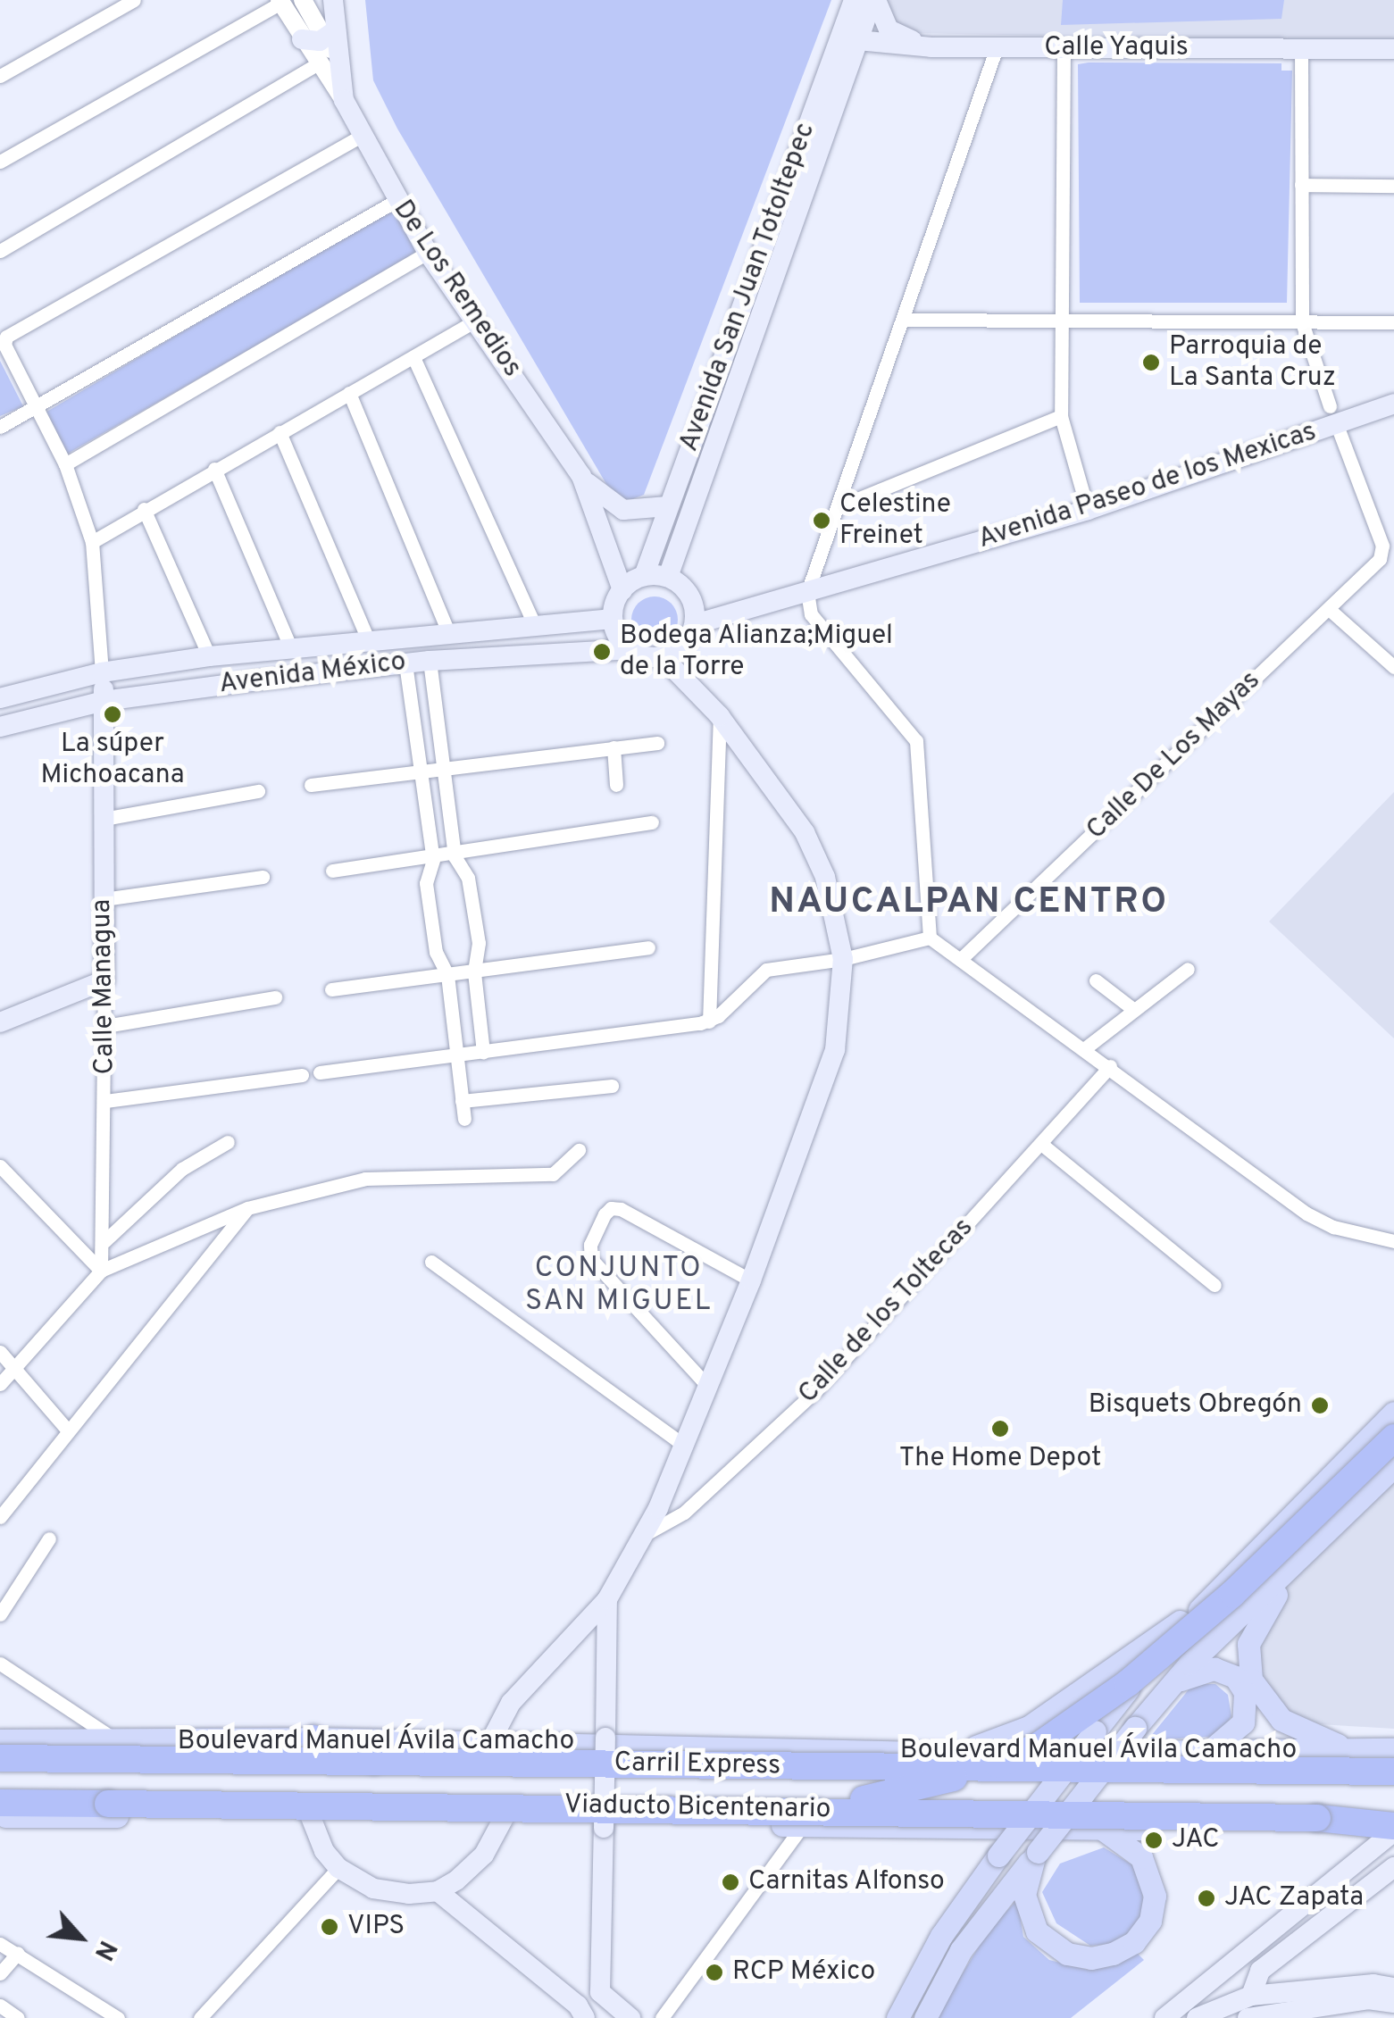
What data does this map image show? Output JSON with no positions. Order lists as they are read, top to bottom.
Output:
{
  "streets": {
    "highway": ["Carril Express", "Viaducto Bicentenario"],
    "main road": [
      "Calle Yaquis",
      "Avenida San Juan Totoltepec",
      "De Los Remedios",
      "Avenida Paseo de los Mexicas",
      "Avenida México",
      "Calle Managua",
      "Boulevard Manuel Ávila Camacho"
    ],
    "street": ["Calle De Los Mayas", "Calle de los Toltecas"]
  },
  "crossings": [
    ["Calle Yaquis", "Avenida San Juan Totoltepec"],
    ["Avenida San Juan Totoltepec", "De Los Remedios"],
    ["Avenida San Juan Totoltepec", "Avenida Paseo de los Mexicas"],
    ["Avenida San Juan Totoltepec", "Avenida México"],
    ["De Los Remedios", "Avenida Paseo de los Mexicas"],
    ["De Los Remedios", "Avenida México"],
    ["Avenida Paseo de los Mexicas", "Avenida México"],
    ["Avenida Paseo de los Mexicas", "Calle De Los Mayas"],
    ["Avenida México", "Calle Managua"],
    ["Boulevard Manuel Ávila Camacho", "Viaducto Bicentenario"]
  ],
  "districts": ["NAUCALPAN CENTRO", "CONJUNTO SAN MIGUEL"],
  "places": [
    "Parroquia de La Santa Cruz",
    "Celestine Freinet",
    "Bodega Alianza;Miguel de la Torre",
    "La súper Michoacana",
    "Bisquets Obregón",
    "The Home Depot",
    "JAC",
    "Carnitas Alfonso",
    "JAC Zapata",
    "VIPS",
    "RCP México"
  ],
  "north": "bottom right"
}
